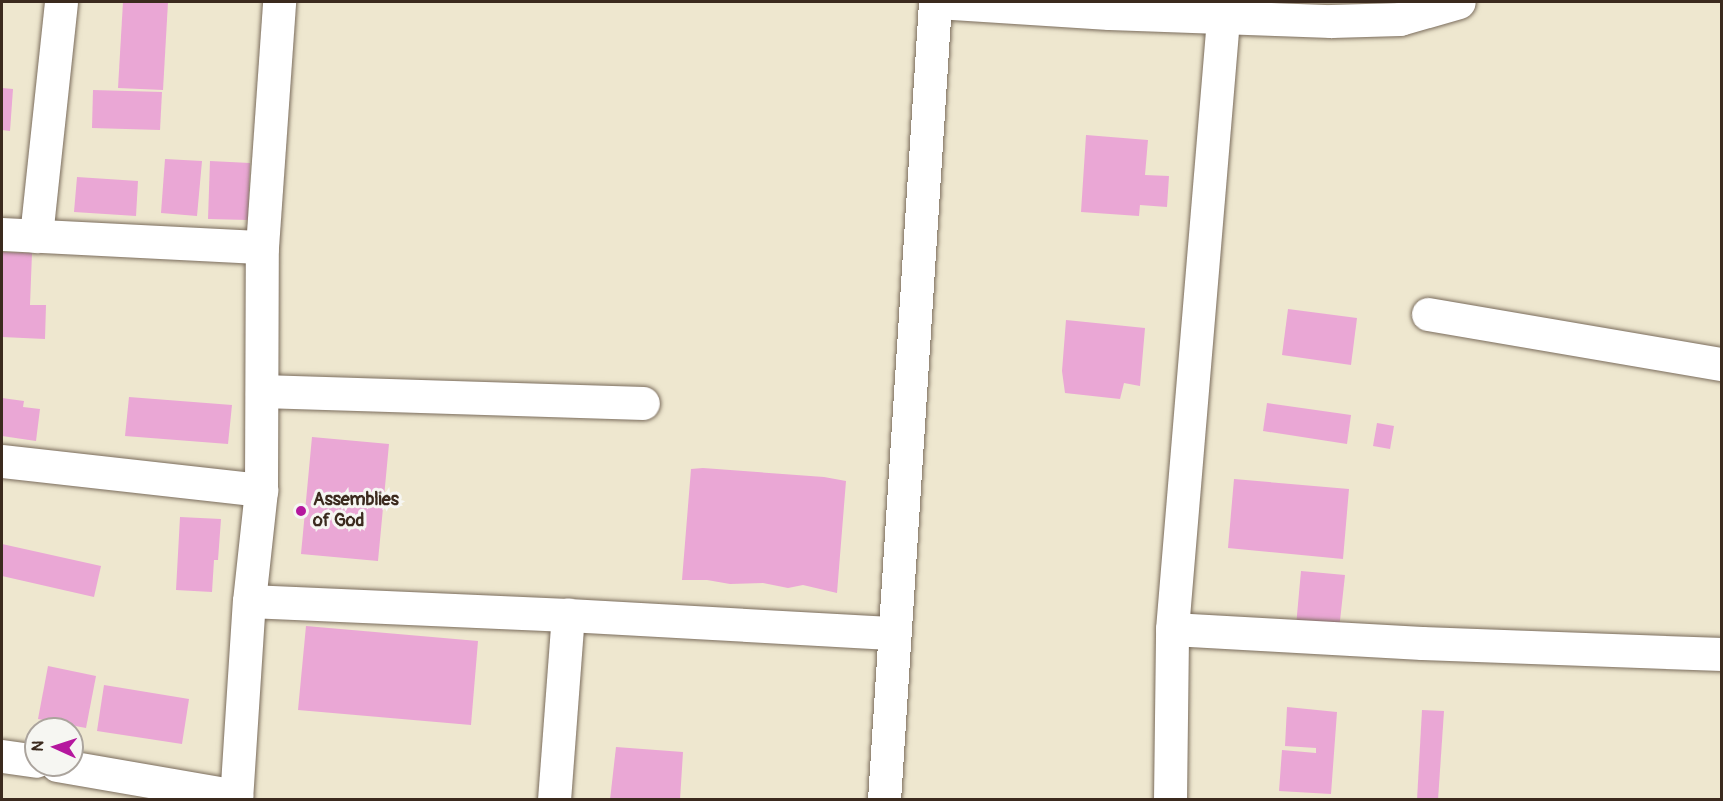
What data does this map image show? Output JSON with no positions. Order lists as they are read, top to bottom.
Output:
{
  "places": ["Assemblies of God"],
  "north": "left"
}
